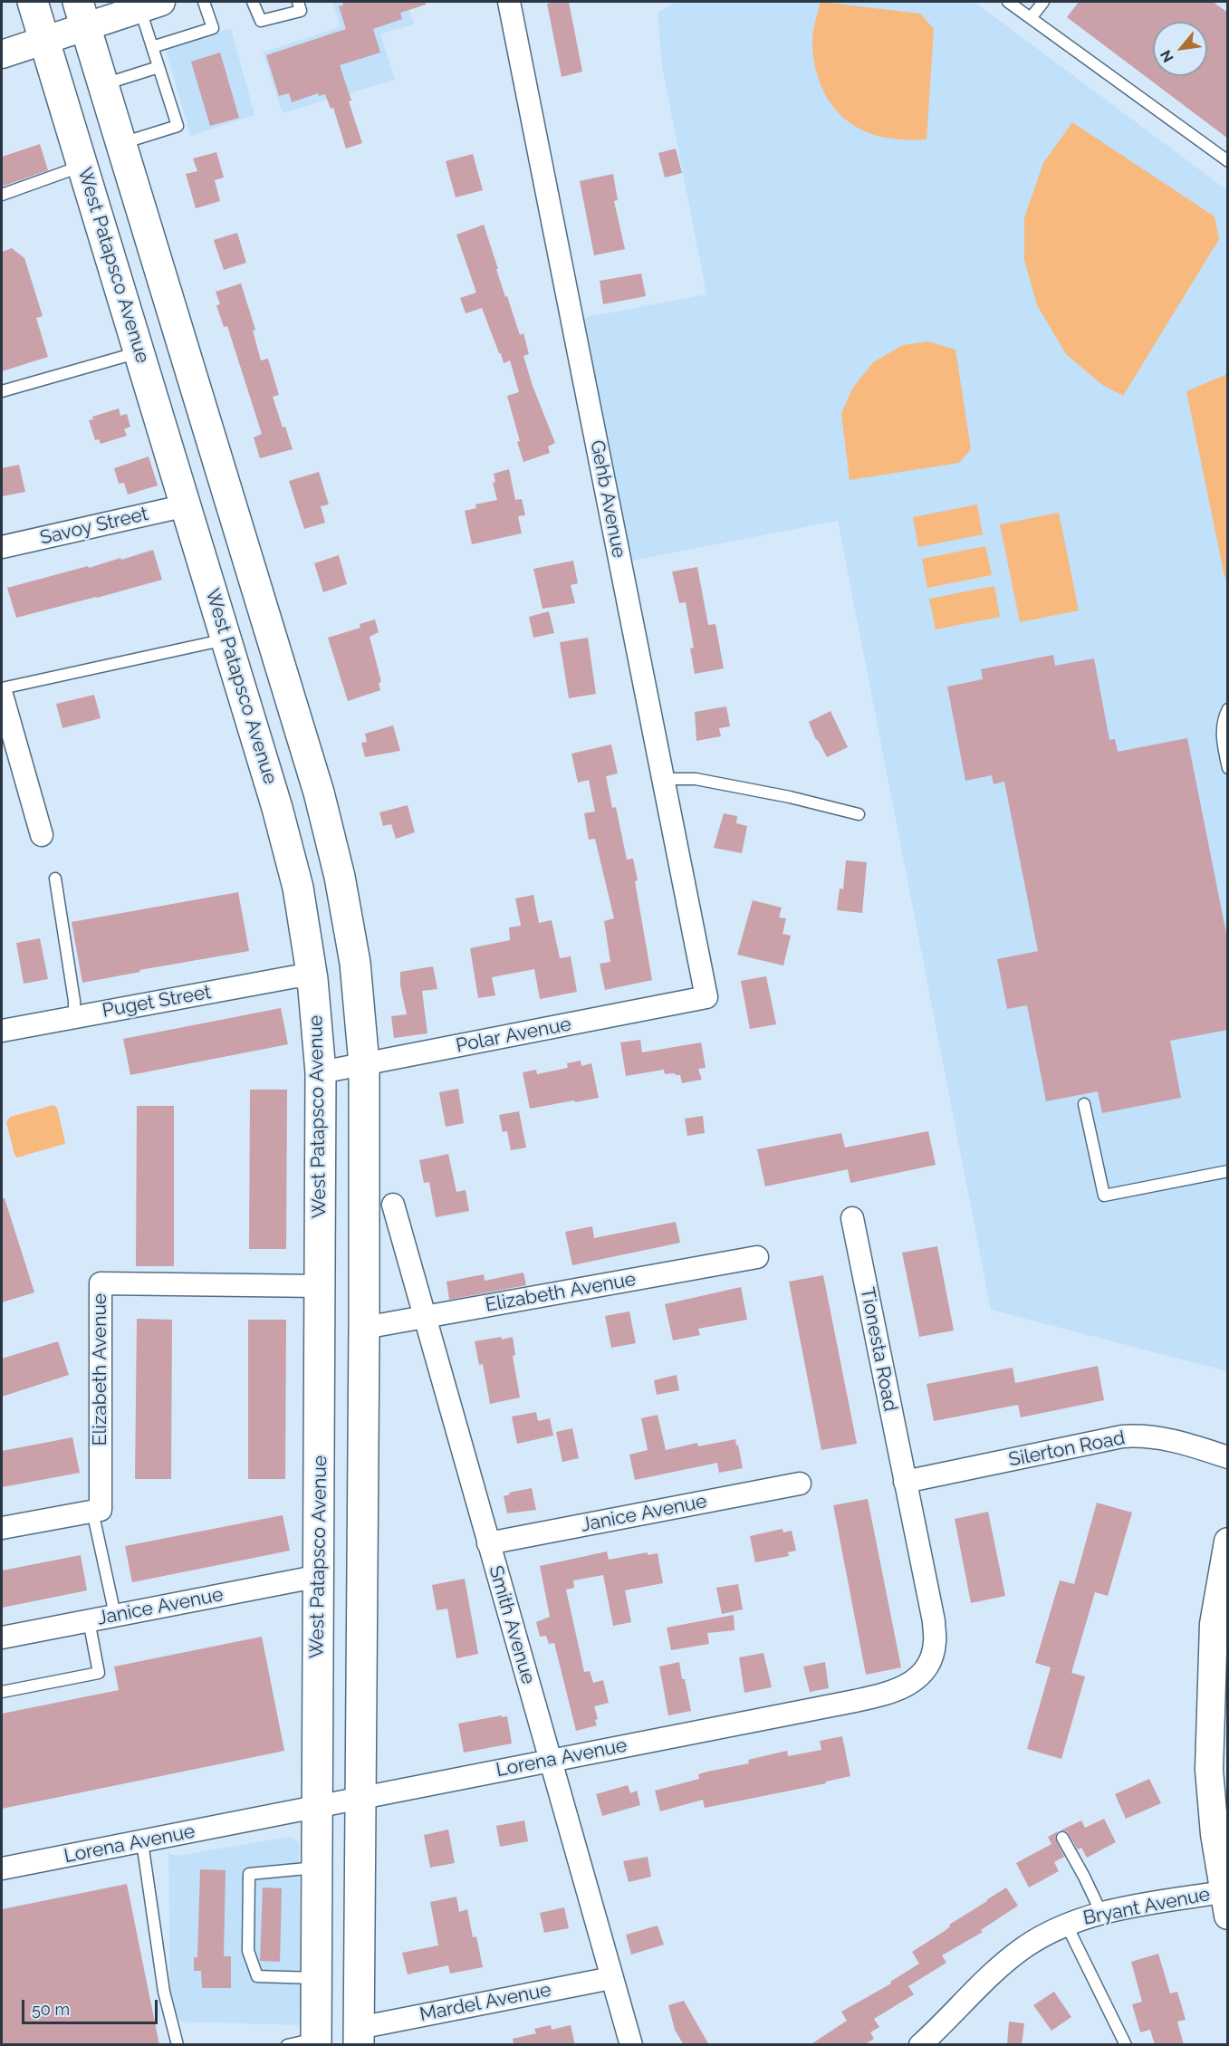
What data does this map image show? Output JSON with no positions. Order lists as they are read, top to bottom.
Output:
{
  "streets": {
    "main road": ["West Patapsco Avenue"],
    "street": [
      "Gehb Avenue",
      "Savoy Street",
      "Puget Street",
      "Polar Avenue",
      "Elizabeth Avenue",
      "Tionesta Road",
      "Silerton Road",
      "Janice Avenue",
      "Smith Avenue",
      "Lorena Avenue",
      "Bryant Avenue",
      "Mardel Avenue"
    ]
  },
  "crossings": [
    ["West Patapsco Avenue", "Savoy Street"],
    ["West Patapsco Avenue", "Puget Street"],
    ["West Patapsco Avenue", "Polar Avenue"],
    ["West Patapsco Avenue", "Elizabeth Avenue"],
    ["West Patapsco Avenue", "Janice Avenue"],
    ["West Patapsco Avenue", "Lorena Avenue"],
    ["Gehb Avenue", "Polar Avenue"],
    ["Elizabeth Avenue", "Smith Avenue"],
    ["Tionesta Road", "Silerton Road"],
    ["Tionesta Road", "Lorena Avenue"],
    ["Silerton Road", "Lorena Avenue"],
    ["Janice Avenue", "Smith Avenue"],
    ["Smith Avenue", "Lorena Avenue"],
    ["Smith Avenue", "Mardel Avenue"]
  ],
  "scale_bar": "50 m",
  "north": "bottom left"
}
